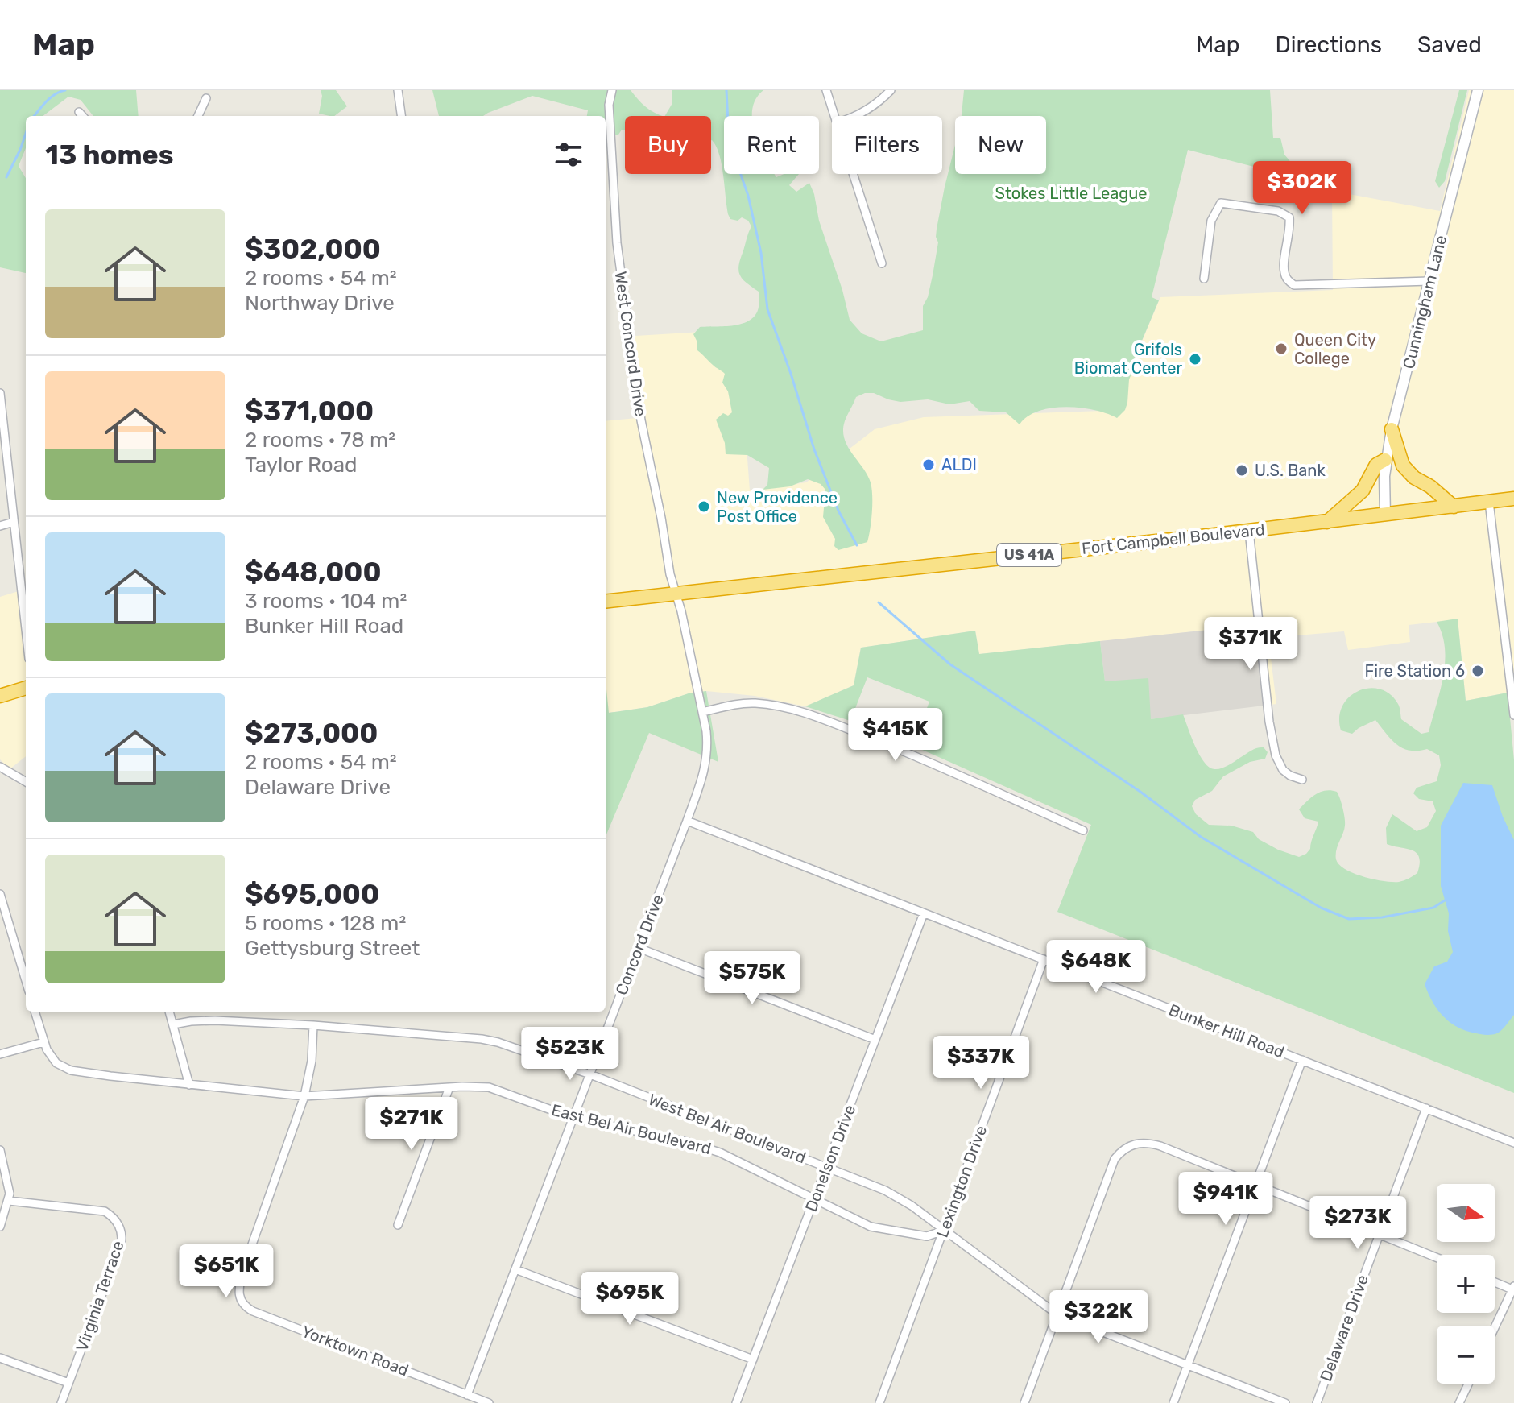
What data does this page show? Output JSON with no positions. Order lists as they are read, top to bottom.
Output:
{
  "streets": {
    "highway": ["Fort Campbell Boulevard", "US 41A"],
    "street": [
      "Cunningham Lane",
      "West Concord Drive",
      "Concord Drive",
      "Bunker Hill Road",
      "West Bel Air Boulevard",
      "East Bel Air Boulevard",
      "Donelson Drive",
      "Lexington Drive",
      "Virginia Terrace",
      "Delaware Drive",
      "Yorktown Road"
    ]
  },
  "crossings": [
    ["Cunningham Lane", "Fort Campbell Boulevard"],
    ["West Concord Drive", "Fort Campbell Boulevard"],
    ["West Concord Drive", "Concord Drive"],
    ["Fort Campbell Boulevard", "Concord Drive"],
    ["Concord Drive", "Bunker Hill Road"],
    ["Concord Drive", "West Bel Air Boulevard"],
    ["Concord Drive", "East Bel Air Boulevard"],
    ["Concord Drive", "Yorktown Road"],
    ["Bunker Hill Road", "Donelson Drive"],
    ["Bunker Hill Road", "Lexington Drive"],
    ["Bunker Hill Road", "Delaware Drive"],
    ["West Bel Air Boulevard", "East Bel Air Boulevard"],
    ["West Bel Air Boulevard", "Donelson Drive"],
    ["West Bel Air Boulevard", "Lexington Drive"],
    ["West Bel Air Boulevard", "Yorktown Road"],
    ["East Bel Air Boulevard", "Donelson Drive"],
    ["East Bel Air Boulevard", "Lexington Drive"],
    ["East Bel Air Boulevard", "Yorktown Road"]
  ],
  "parks": ["Stokes Little League"],
  "places": [
    "Queen City College",
    "Grifols Biomat Center",
    "ALDI",
    "U.S. Bank",
    "New Providence Post Office",
    "Fire Station 6"
  ],
  "north": "right",
  "page": {
    "header": "Map",
    "nav": ["Map", "Directions", "Saved"],
    "chip": [
      "Buy",
      "Rent",
      "Filters",
      "New"
    ],
    "heading": "13 homes",
    "price": [
      "$302K",
      "$371K",
      "$415K",
      "$648K",
      "$575K",
      "$523K",
      "$337K",
      "$271K",
      "$941K",
      "$273K",
      "$651K",
      "$695K",
      "$322K"
    ],
    "list": [
      {
        "name": "$302,000",
        "note": "2 rooms · 54 m² · Northway Drive"
      },
      {
        "name": "$371,000",
        "note": "2 rooms · 78 m² · Taylor Road"
      },
      {
        "name": "$648,000",
        "note": "3 rooms · 104 m² · Bunker Hill Road"
      },
      {
        "name": "$273,000",
        "note": "2 rooms · 54 m² · Delaware Drive"
      },
      {
        "name": "$695,000",
        "note": "5 rooms · 128 m² · Gettysburg Street"
      }
    ],
    "map_buttons": ["+", "−"]
  }
}
